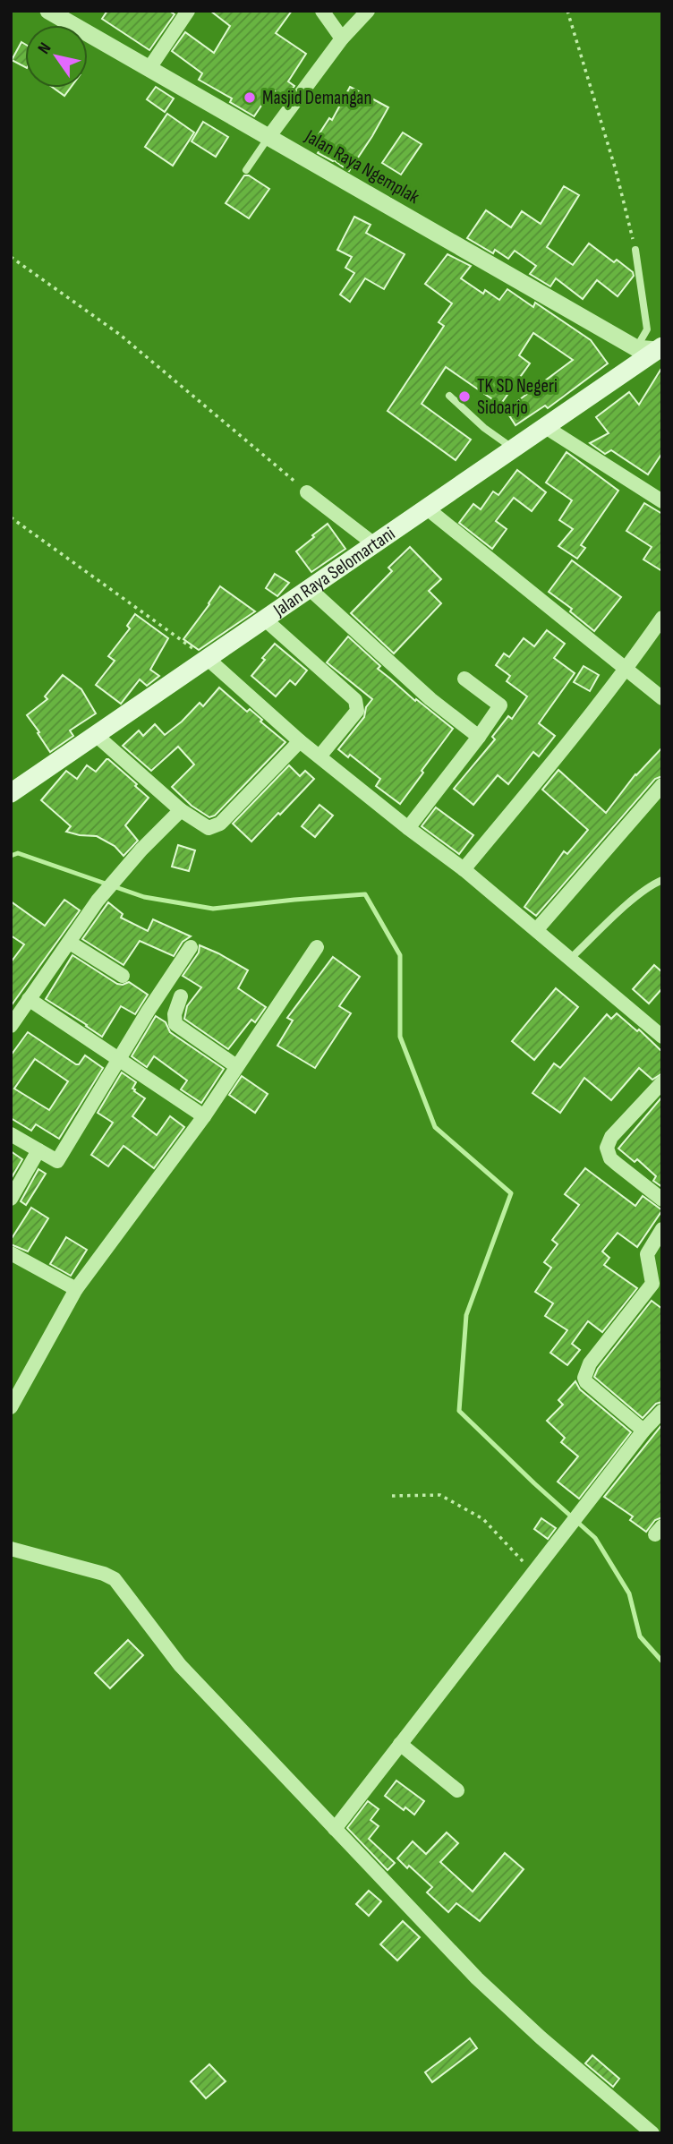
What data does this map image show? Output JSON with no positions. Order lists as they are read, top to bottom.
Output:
{
  "streets": {
    "main road": ["Jalan Raya Selomartani"],
    "street": ["Jalan Raya Ngemplak"]
  },
  "crossings": [
    ["Jalan Raya Ngemplak", "Jalan Raya Selomartani"]
  ],
  "places": ["Masjid Demangan", "TK SD Negeri Sidoarjo"],
  "north": "top left"
}
